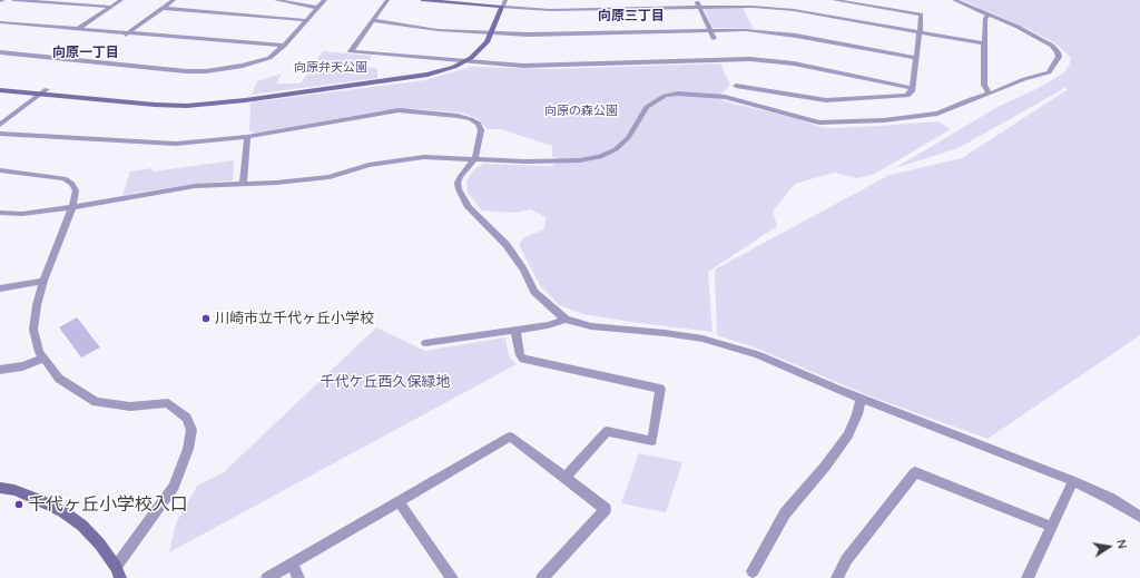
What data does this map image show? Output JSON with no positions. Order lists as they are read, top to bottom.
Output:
{
  "districts": ["向原三丁目", "向原一丁目"],
  "parks": ["向原弁天公園", "向原の森公園", "千代ケ丘西久保緑地"],
  "places": ["川崎市立千代ヶ丘小学校", "千代ヶ丘小学校入口"],
  "north": "right"
}
